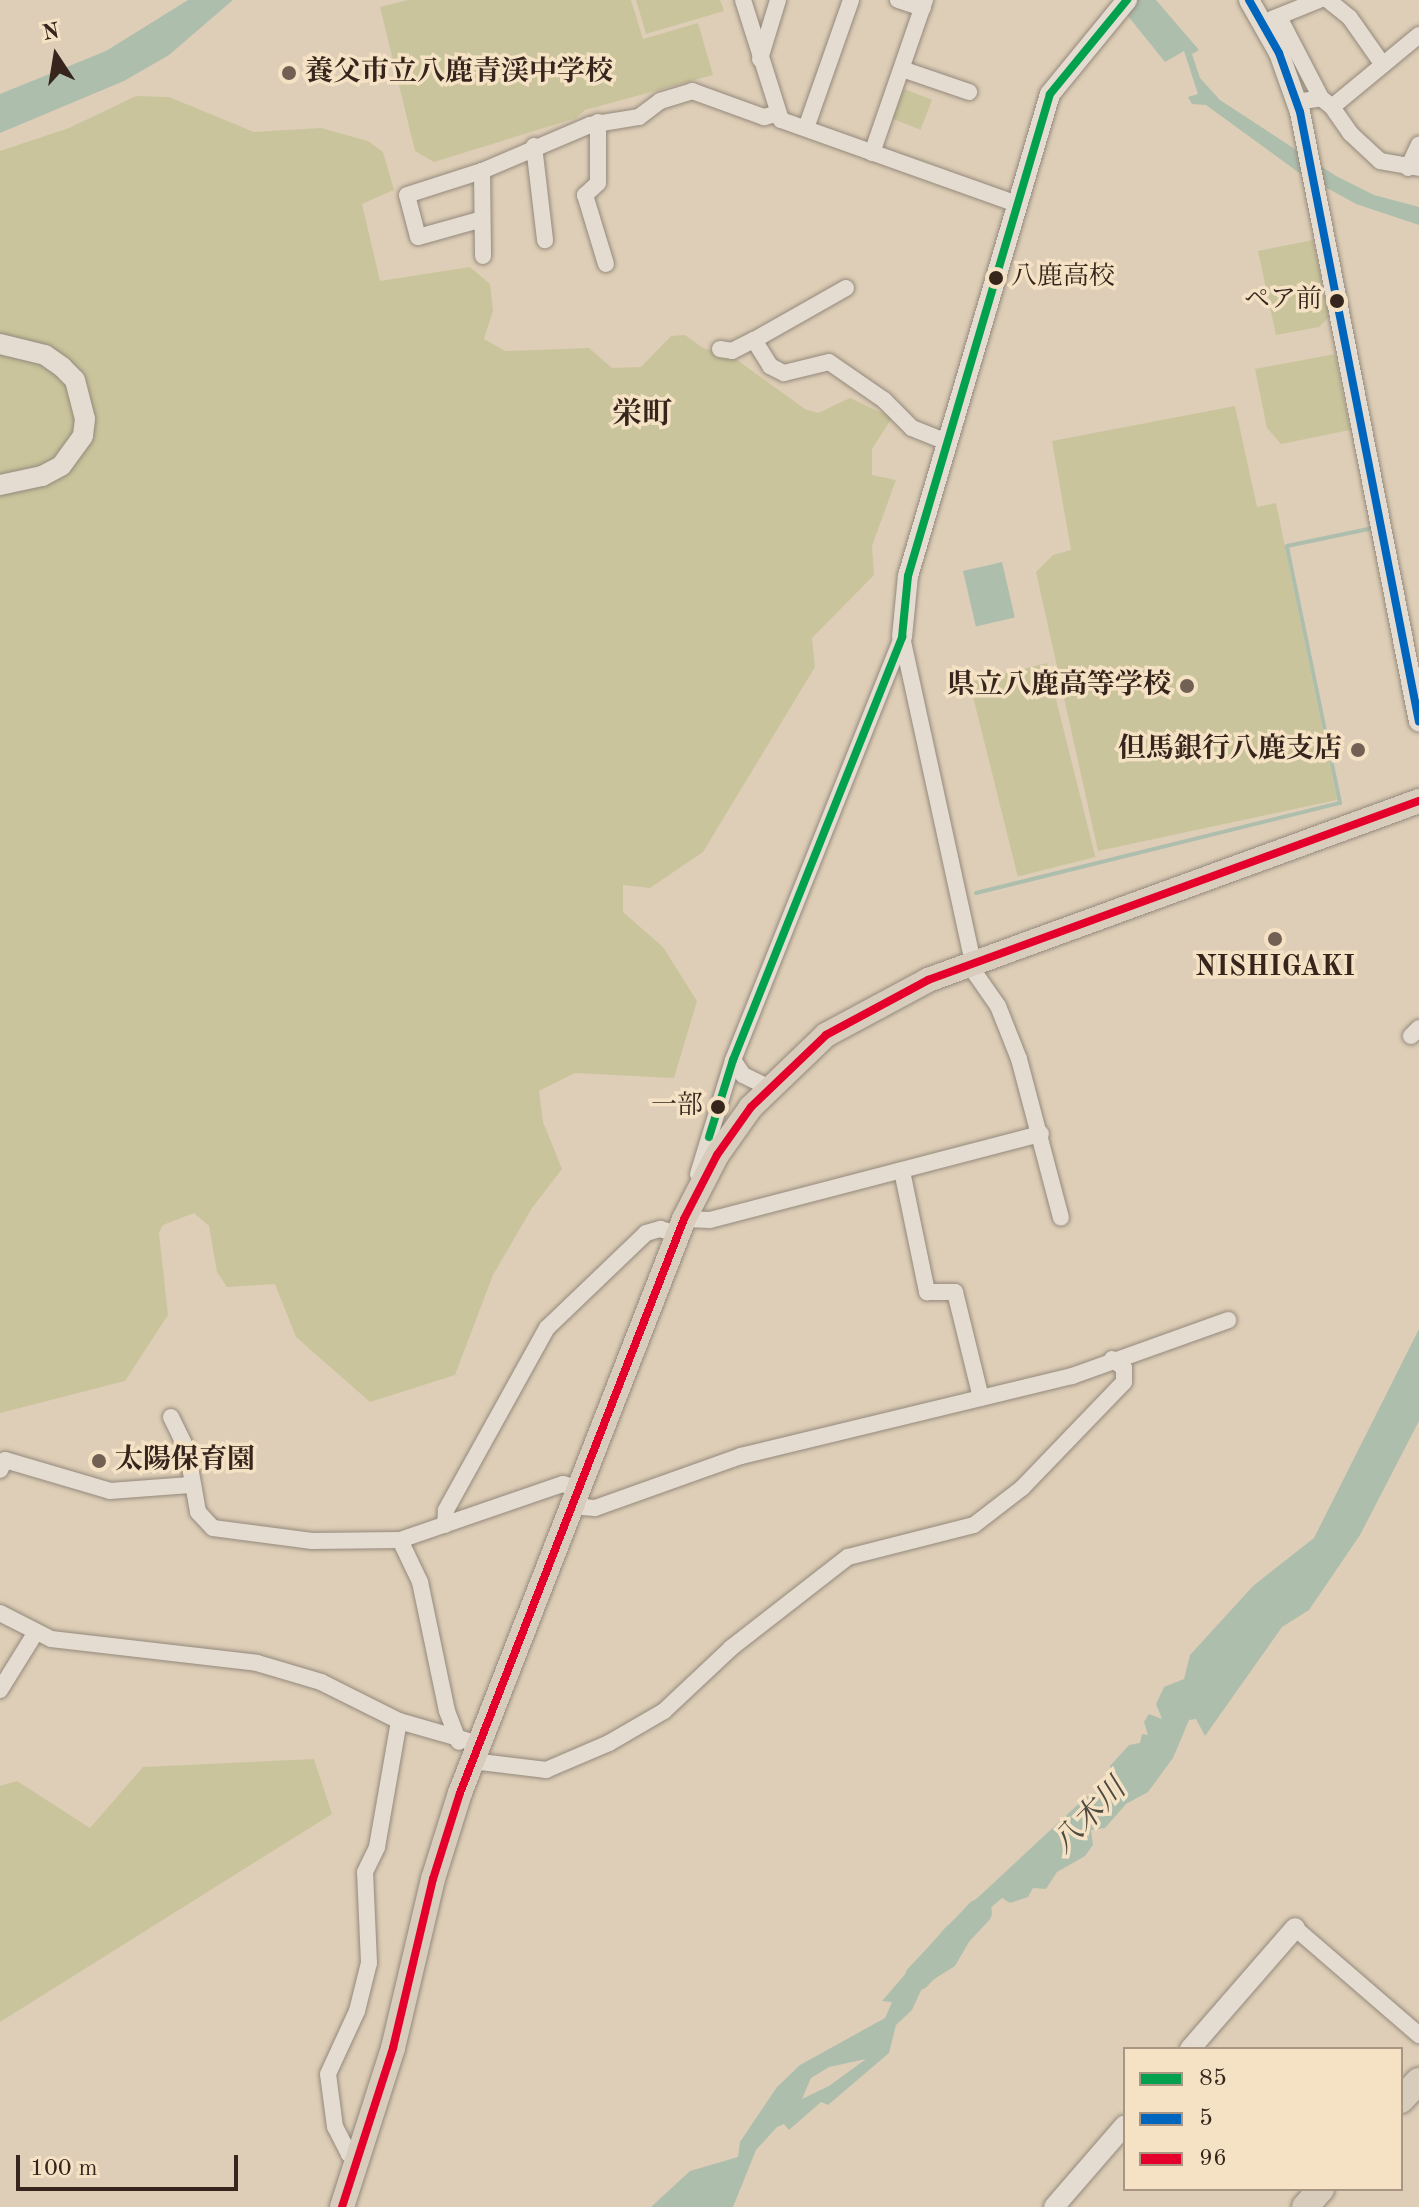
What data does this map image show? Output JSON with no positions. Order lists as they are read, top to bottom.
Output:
{
  "districts": ["栄町"],
  "water": ["八木川"],
  "places": [
    "養父市立八鹿青渓中学校",
    "八鹿高校",
    "ペア前",
    "県立八鹿高等学校",
    "但馬銀行八鹿支店",
    "NISHIGAKI",
    "一部",
    "太陽保育園"
  ],
  "lines": ["transit line 85", "transit line 5", "transit line 96"],
  "legend": ["85", "5", "96"],
  "scale_bar": "100 m",
  "north": "top"
}
